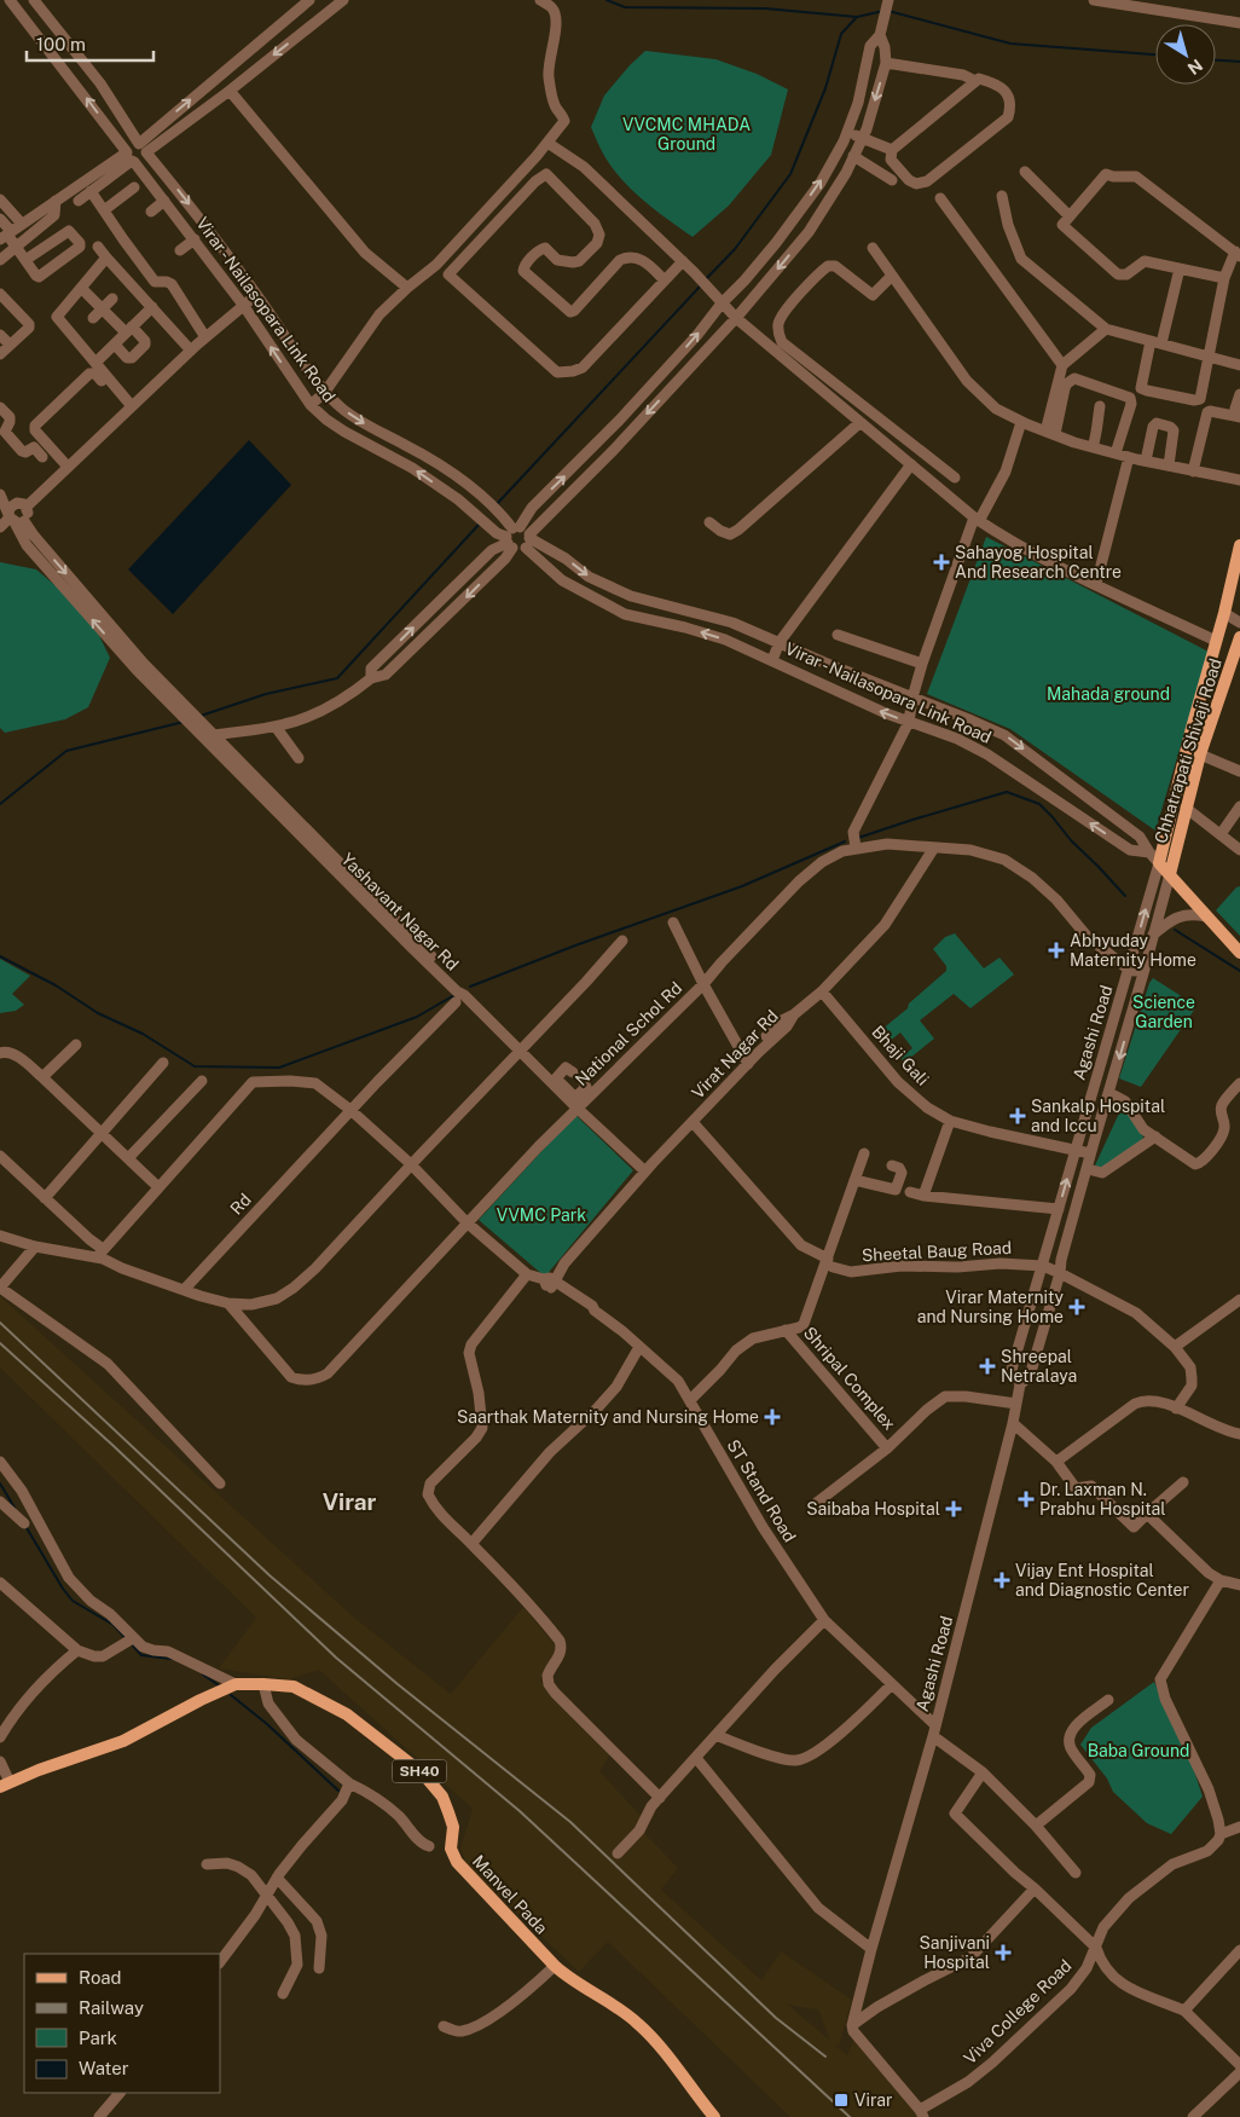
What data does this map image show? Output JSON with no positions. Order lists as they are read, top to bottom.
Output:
{
  "streets": {
    "main road": ["Chhatrapati Shivaji Road", "SH40", "Manvel Pada"],
    "street": [
      "Virar - Nailasopara Link Road",
      "Yashavant Nagar Rd",
      "Agashi Road",
      "National Schol Rd",
      "Virat Nagar Rd",
      "Bhaji Gali",
      "Rd",
      "Sheetal Baug Road",
      "Shripal Complex",
      "ST Stand Road",
      "Viva College Road"
    ]
  },
  "crossings": [
    ["Chhatrapati Shivaji Road", "Agashi Road"],
    ["Yashavant Nagar Rd", "National Schol Rd"],
    ["Yashavant Nagar Rd", "Virat Nagar Rd"],
    ["Yashavant Nagar Rd", "Rd"],
    ["Agashi Road", "National Schol Rd"],
    ["Agashi Road", "Bhaji Gali"],
    ["Agashi Road", "Sheetal Baug Road"],
    ["Agashi Road", "ST Stand Road"],
    ["National Schol Rd", "Virat Nagar Rd"],
    ["Virat Nagar Rd", "Bhaji Gali"],
    ["Virat Nagar Rd", "Sheetal Baug Road"],
    ["Virat Nagar Rd", "ST Stand Road"]
  ],
  "districts": ["Virar"],
  "parks": [
    "VVCMC MHADA Ground",
    "Mahada ground",
    "Science Garden",
    "VVMC Park",
    "Baba Ground"
  ],
  "places": {
    "health": [
      "Sahayog Hospital And Research Centre",
      "Abhyuday Maternity Home",
      "Sankalp Hospital and Iccu",
      "Virar Maternity and Nursing Home",
      "Shreepal Netralaya",
      "Saarthak Maternity and Nursing Home",
      "Dr. Laxman N. Prabhu Hospital",
      "Saibaba Hospital",
      "Vijay Ent Hospital and Diagnostic Center",
      "Sanjivani Hospital"
    ],
    "transit": ["Virar"]
  },
  "legend": [
    "Road",
    "Railway",
    "Park",
    "Water"
  ],
  "scale_bar": "100 m",
  "north": "bottom right"
}
